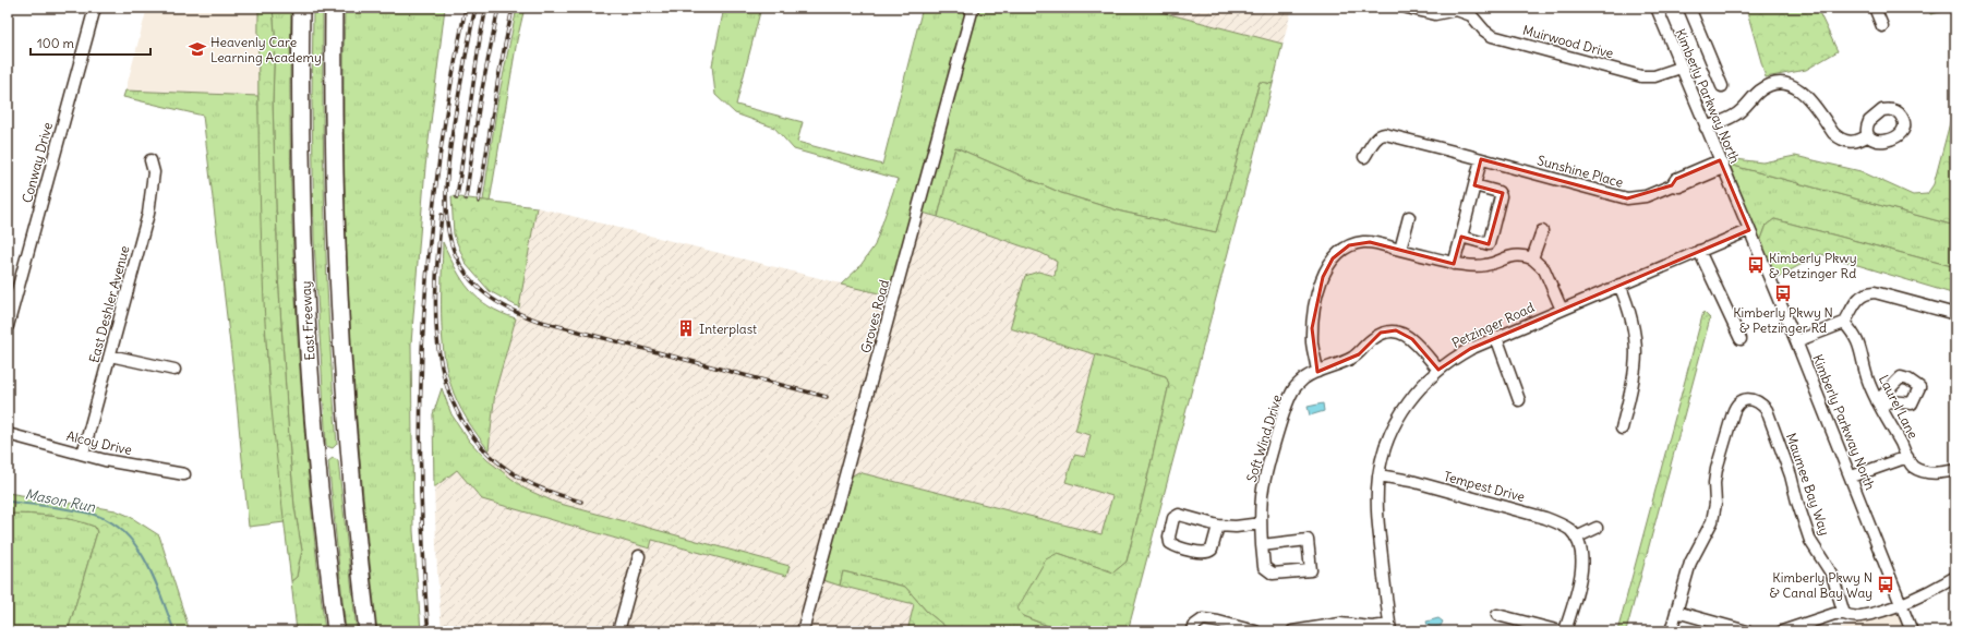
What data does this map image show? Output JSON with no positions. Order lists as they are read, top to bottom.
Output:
{
  "streets": {
    "highway": ["East Freeway"],
    "street": [
      "Muirwood Drive",
      "Kimberly Parkway North",
      "Conway Drive",
      "Sunshine Place",
      "East Deshler Avenue",
      "Groves Road",
      "Petzinger Road",
      "Laurel Lane",
      "Soft Wind Drive",
      "Alcoy Drive",
      "Maumee Bay Way",
      "Tempest Drive"
    ]
  },
  "crossings": [
    ["Muirwood Drive", "Kimberly Parkway North"],
    ["Kimberly Parkway North", "Sunshine Place"],
    ["Kimberly Parkway North", "Petzinger Road"],
    ["Kimberly Parkway North", "Laurel Lane"],
    ["East Deshler Avenue", "Alcoy Drive"],
    ["Petzinger Road", "Soft Wind Drive"],
    ["Petzinger Road", "Tempest Drive"]
  ],
  "water": ["Mason Run"],
  "places": {
    "school or university": ["Heavenly Care Learning Academy"],
    "bus stop": ["Kimberly Pkwy & Petzinger Rd", "Kimberly Pkwy N & Petzinger Rd", "Kimberly Pkwy N & Canal Bay Way"],
    "building": ["Interplast"]
  },
  "scale_bar": "100 m"
}
